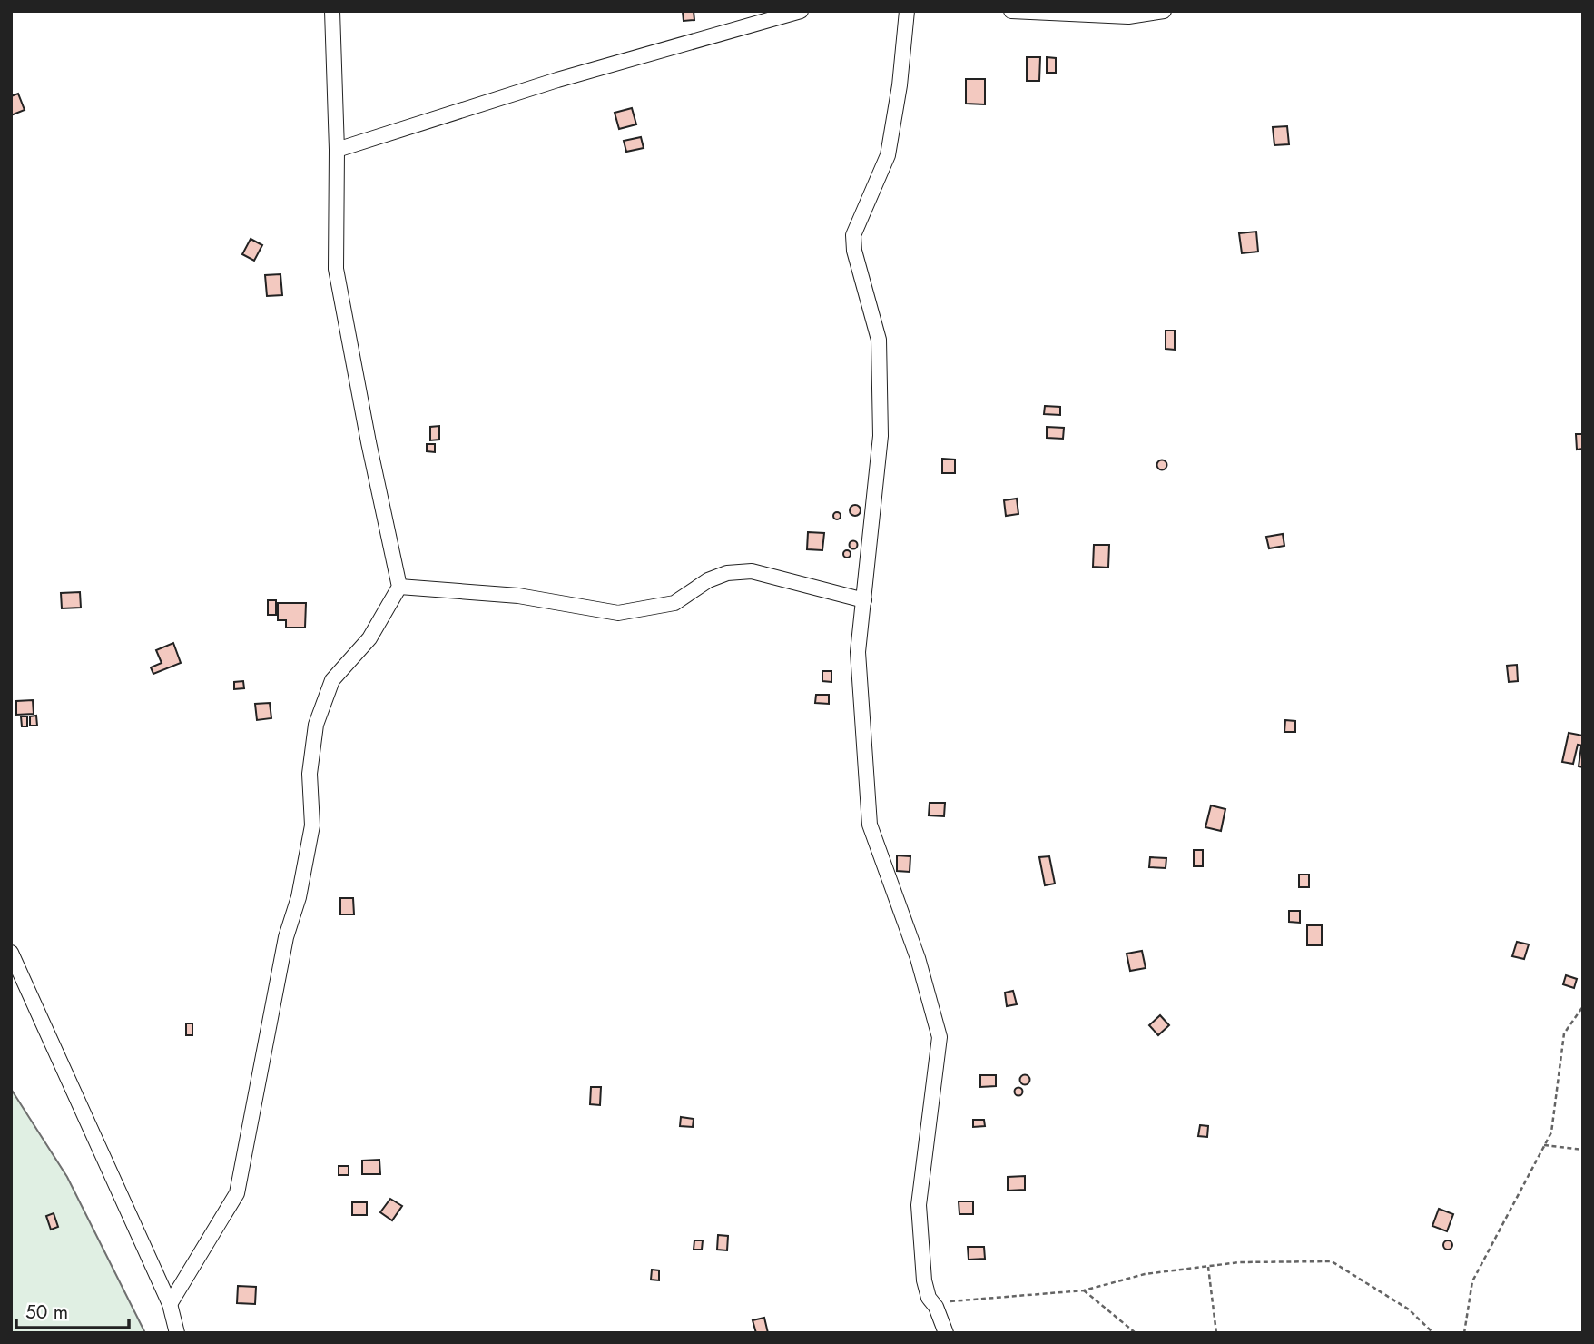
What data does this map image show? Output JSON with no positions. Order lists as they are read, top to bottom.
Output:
{
  "scale_bar": "50 m"
}
